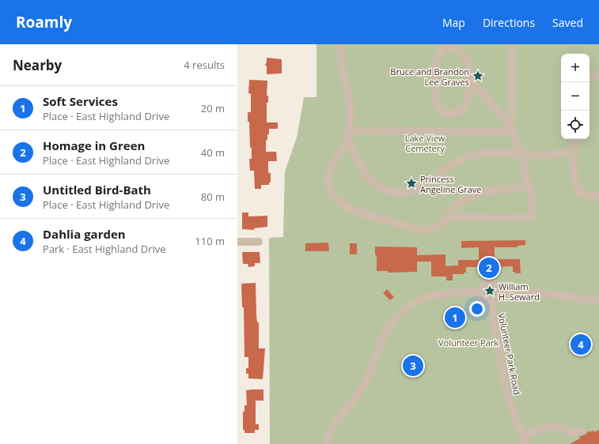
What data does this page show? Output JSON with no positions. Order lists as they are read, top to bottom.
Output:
{
  "streets": {
    "street": ["Volunteer Park Road"]
  },
  "parks": ["Lake View Cemetery", "Volunteer Park"],
  "places": {
    "place": ["Bruce and Brandon Lee Graves", "Princess Angeline Grave", "William H. Seward"]
  },
  "page": {
    "header": "Roamly",
    "nav": ["Map", "Directions", "Saved"],
    "heading": ["Nearby", "4 results"],
    "map_buttons": ["+", "−"],
    "list": [
      {
        "mark": "1",
        "name": "Soft Services",
        "note": "Place · East Highland Drive",
        "value": "20 m"
      },
      {
        "mark": "2",
        "name": "Homage in Green",
        "note": "Place · East Highland Drive",
        "value": "40 m"
      },
      {
        "mark": "3",
        "name": "Untitled Bird-Bath",
        "note": "Place · East Highland Drive",
        "value": "80 m"
      },
      {
        "mark": "4",
        "name": "Dahlia garden",
        "note": "Park · East Highland Drive",
        "value": "110 m"
      }
    ],
    "pins": [
      "2",
      "1",
      "4",
      "3"
    ]
  }
}
